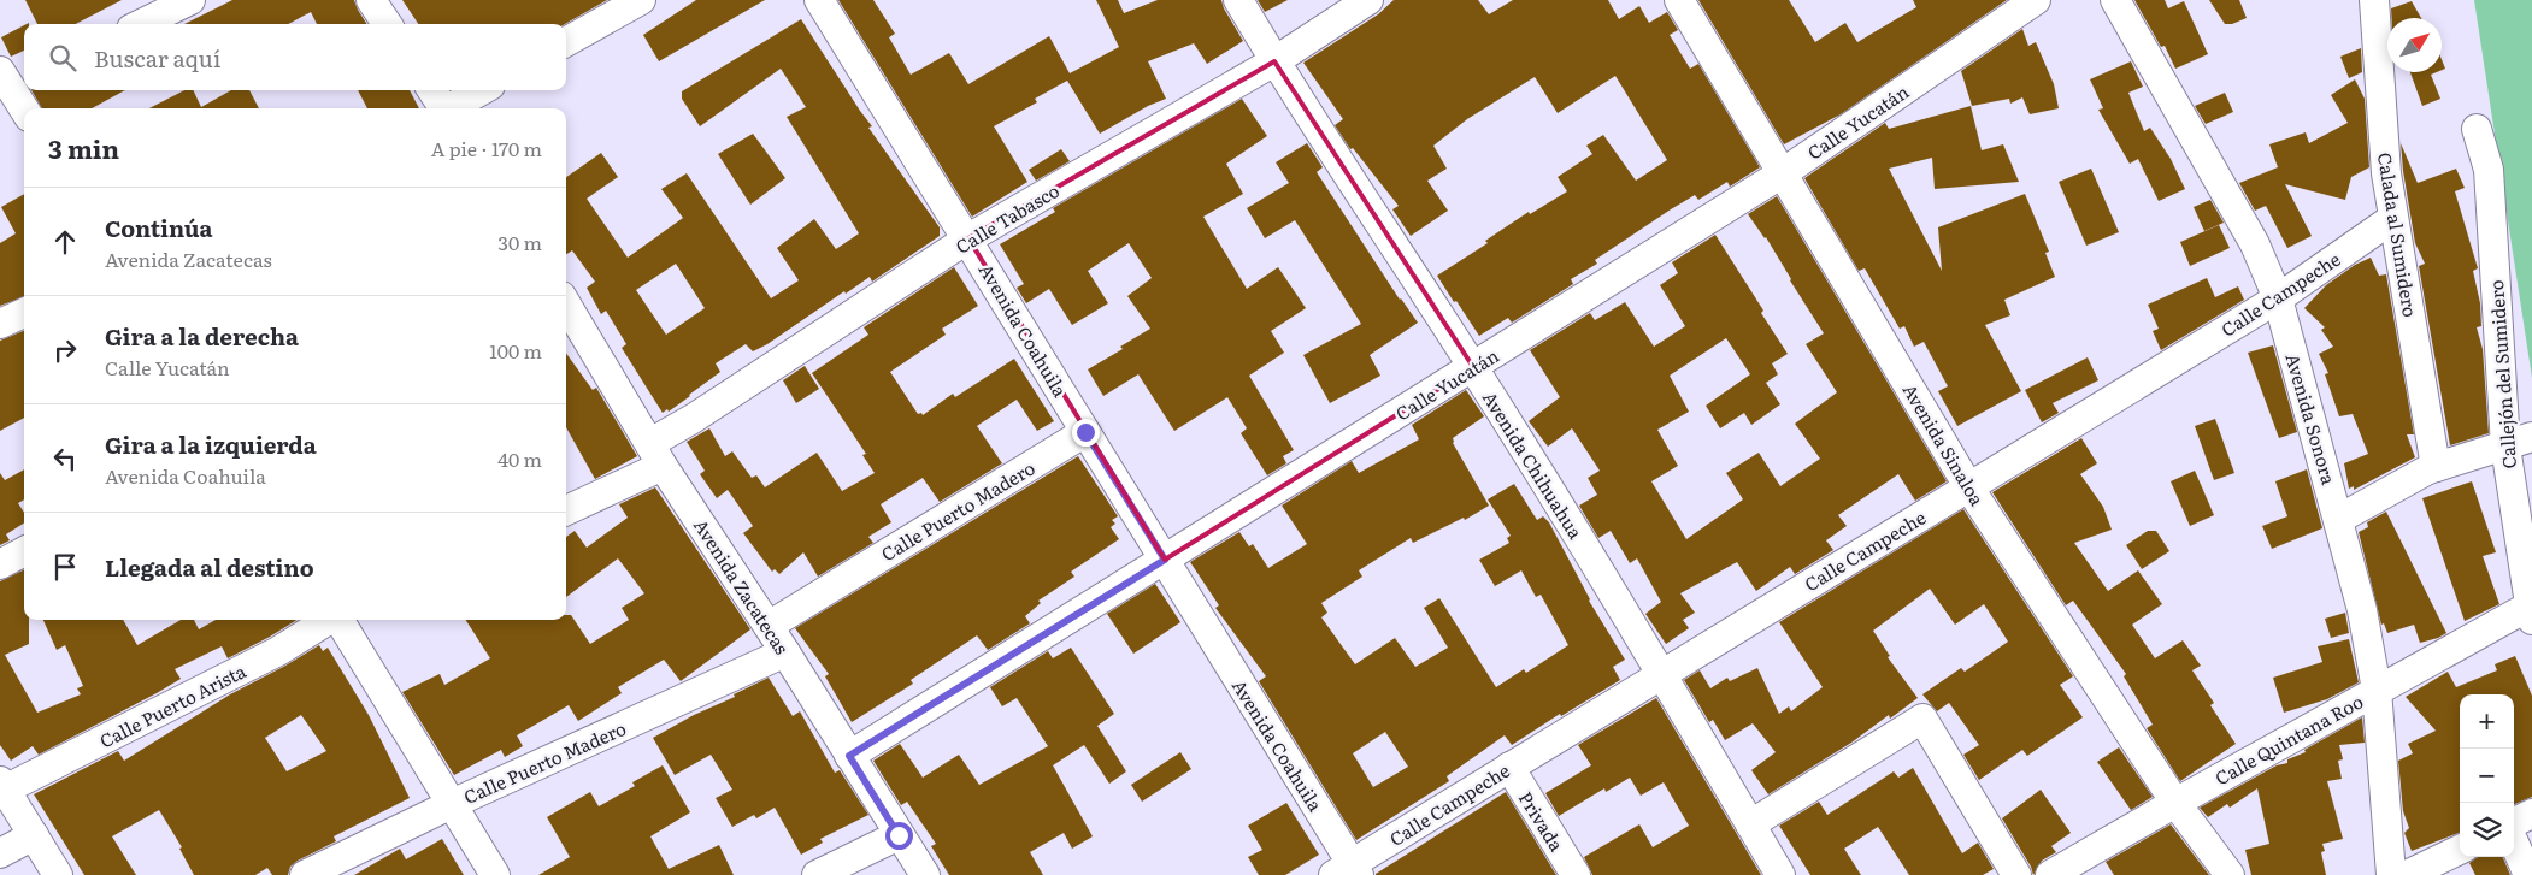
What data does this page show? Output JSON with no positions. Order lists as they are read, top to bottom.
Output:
{
  "streets": {
    "street": [
      "Calle Yucatán",
      "Calle Tabasco",
      "Calada al Sumidero",
      "Calle Campeche",
      "Avenida Coahuila",
      "Callejón del Sumidero",
      "Avenida Sonora",
      "Avenida Sinaloa",
      "Avenida Chihuahua",
      "Calle Puerto Madero",
      "Avenida Zacatecas",
      "Calle Puerto Arista",
      "Calle Quintana Roo",
      "Privada"
    ]
  },
  "crossings": [
    ["Calle Yucatán", "Avenida Coahuila"],
    ["Calle Yucatán", "Avenida Sinaloa"],
    ["Calle Yucatán", "Avenida Chihuahua"],
    ["Calle Yucatán", "Avenida Zacatecas"],
    ["Calle Tabasco", "Avenida Coahuila"],
    ["Calle Tabasco", "Avenida Chihuahua"],
    ["Calle Tabasco", "Avenida Zacatecas"],
    ["Calada al Sumidero", "Calle Campeche"],
    ["Calle Campeche", "Avenida Coahuila"],
    ["Calle Campeche", "Avenida Sonora"],
    ["Calle Campeche", "Avenida Sinaloa"],
    ["Calle Campeche", "Avenida Chihuahua"],
    ["Calle Campeche", "Privada"],
    ["Avenida Coahuila", "Calle Puerto Madero"],
    ["Callejón del Sumidero", "Calle Quintana Roo"],
    ["Avenida Sonora", "Calle Quintana Roo"],
    ["Avenida Sinaloa", "Calle Quintana Roo"],
    ["Calle Puerto Madero", "Avenida Zacatecas"]
  ],
  "north": "top right",
  "page": {
    "search": "Buscar aquí",
    "heading": ["3 min", "A pie · 170 m"],
    "list": [
      ["Continúa", "Avenida Zacatecas", "30 m"],
      ["Gira a la derecha", "Calle Yucatán", "100 m"],
      ["Gira a la izquierda", "Avenida Coahuila", "40 m"],
      "Llegada al destino"
    ],
    "map_buttons": ["+", "−"]
  }
}
